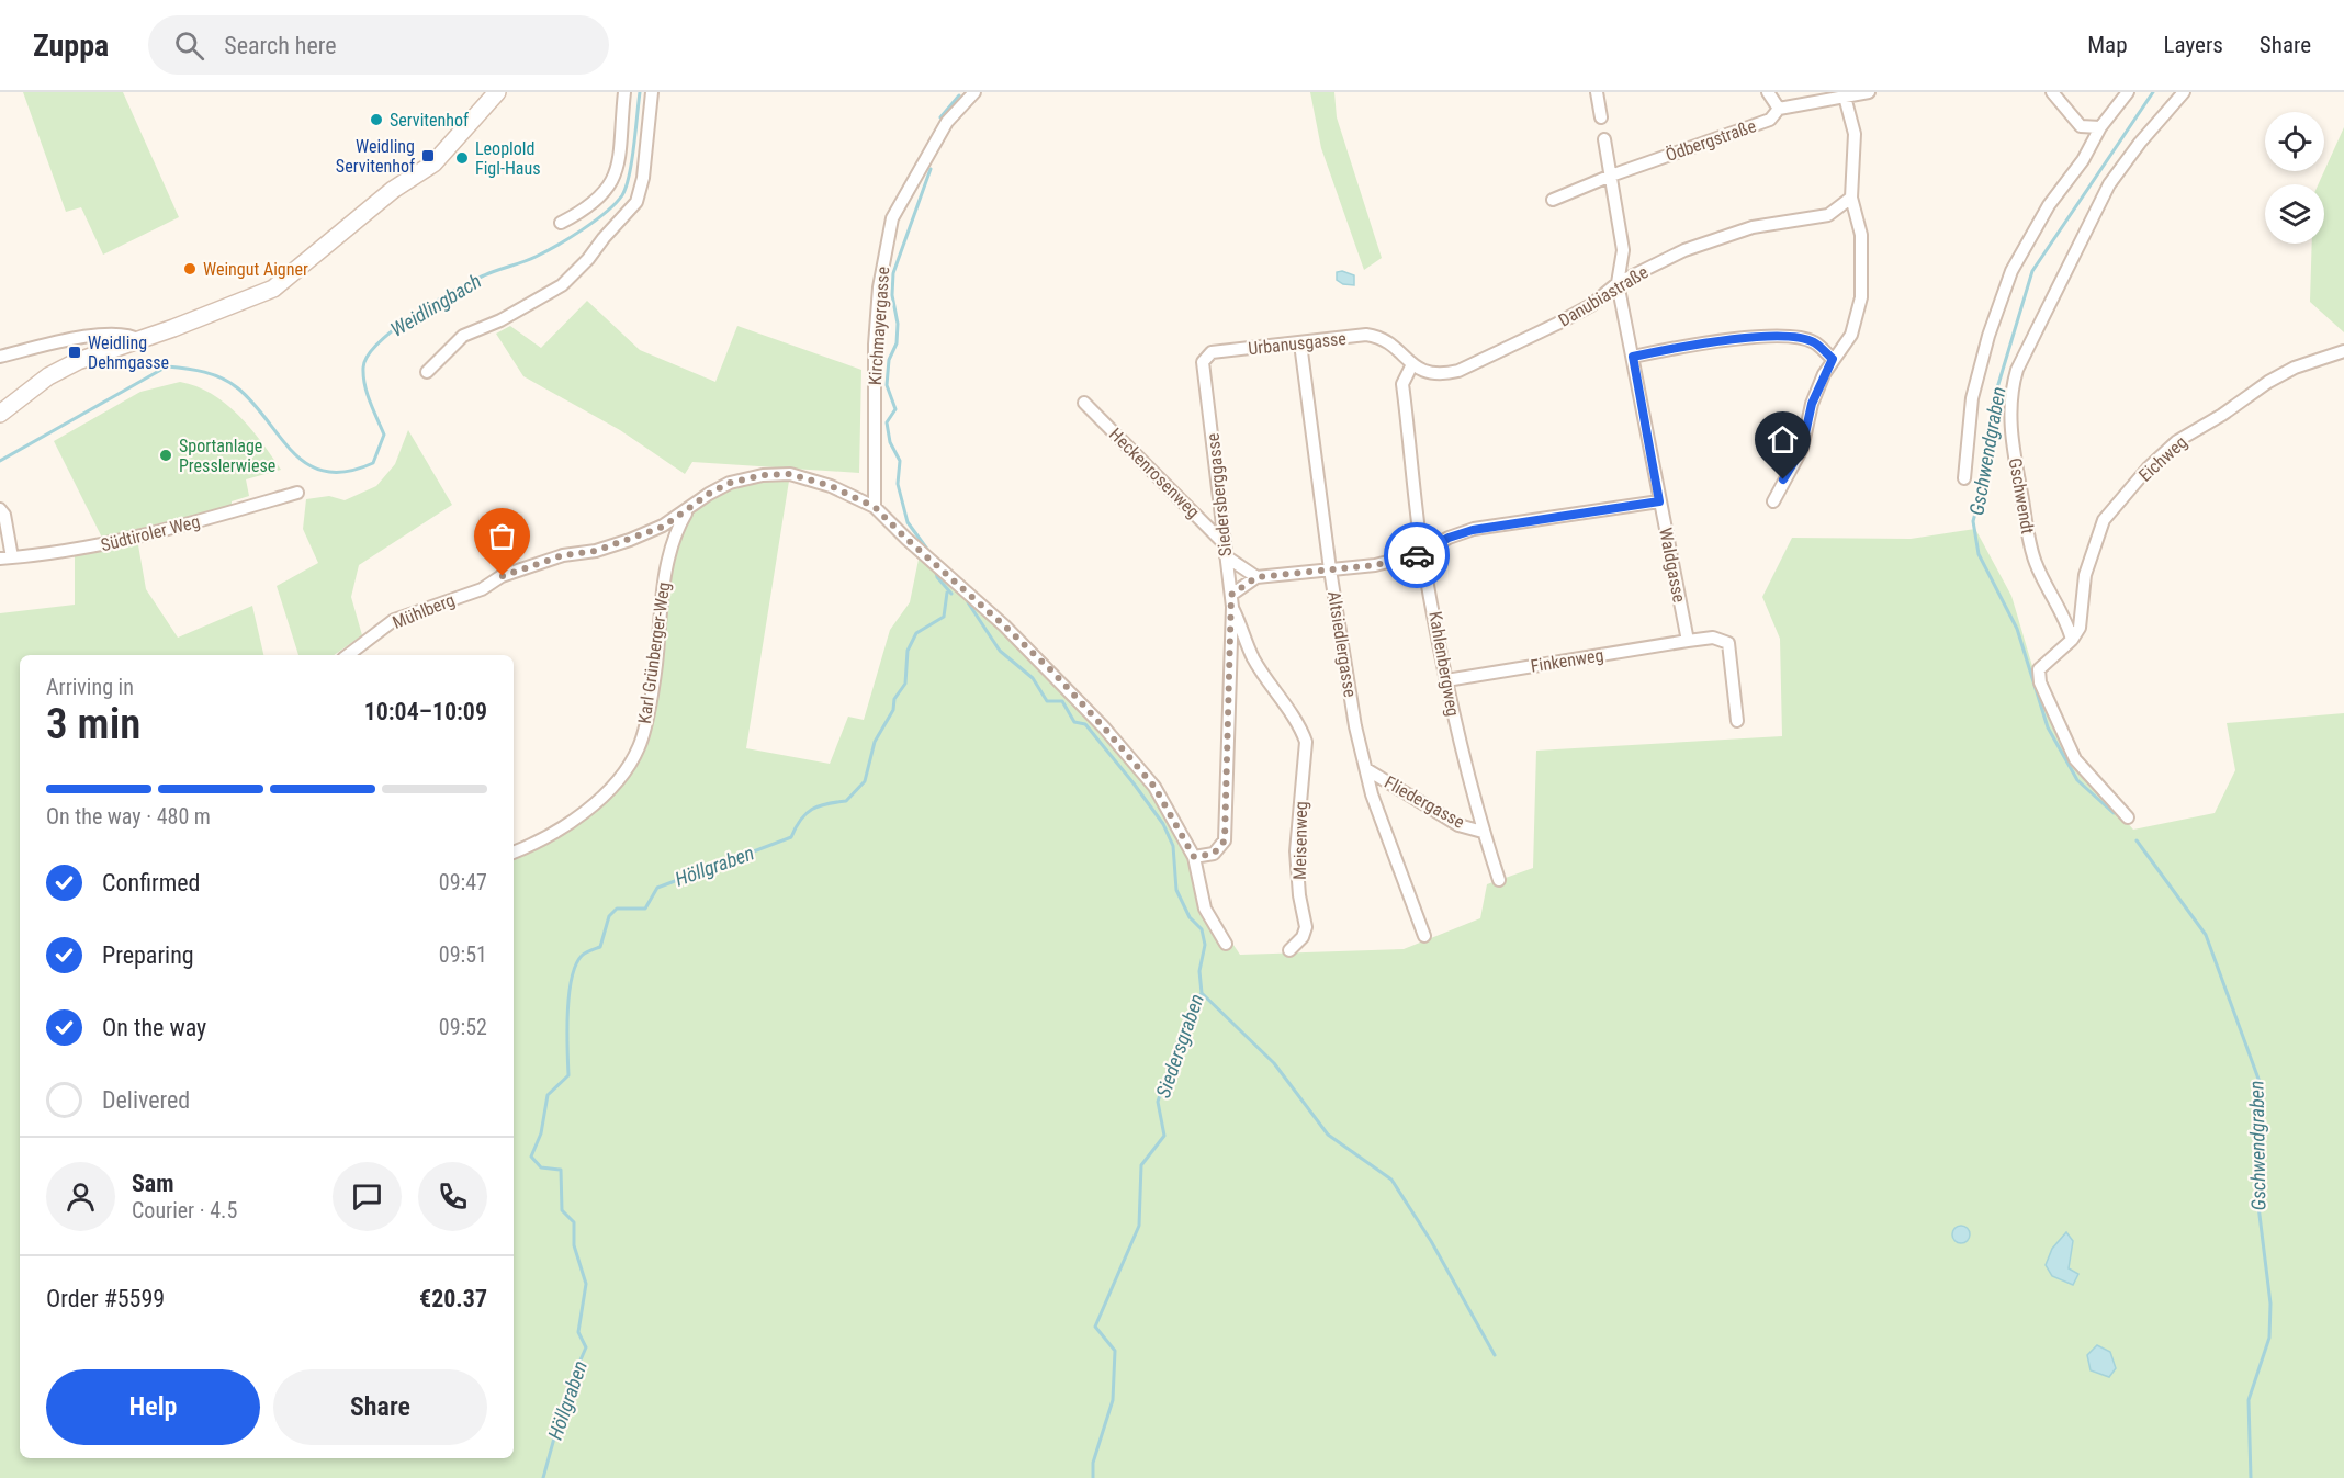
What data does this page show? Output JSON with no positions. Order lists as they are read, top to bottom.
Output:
{
  "streets": {
    "street": [
      "Ödbergstraße",
      "Danubiastraße",
      "Kirchmayergasse",
      "Urbanusgasse",
      "Eichweg",
      "Heckenrosenweg",
      "Siedersberggasse",
      "Gschwendt",
      "Südtiroler Weg",
      "Waldgasse",
      "Mühlberg",
      "Altsiedlergasse",
      "Karl Grünberger-Weg",
      "Finkenweg",
      "Kahlenbergweg",
      "Fliedergasse",
      "Meisenweg"
    ]
  },
  "crossings": [
    ["Ödbergstraße", "Waldgasse"],
    ["Danubiastraße", "Urbanusgasse"],
    ["Danubiastraße", "Waldgasse"],
    ["Danubiastraße", "Kahlenbergweg"],
    ["Kirchmayergasse", "Mühlberg"],
    ["Urbanusgasse", "Siedersberggasse"],
    ["Urbanusgasse", "Altsiedlergasse"],
    ["Eichweg", "Gschwendt"],
    ["Heckenrosenweg", "Siedersberggasse"],
    ["Siedersberggasse", "Meisenweg"],
    ["Waldgasse", "Finkenweg"],
    ["Mühlberg", "Karl Grünberger-Weg"],
    ["Altsiedlergasse", "Fliedergasse"],
    ["Finkenweg", "Kahlenbergweg"],
    ["Kahlenbergweg", "Fliedergasse"]
  ],
  "water": [
    "Weidlingbach",
    "Gschwendgraben",
    "Höllgraben",
    "Siedersgraben"
  ],
  "places": {
    "other": [
      "Servitenhof",
      "Leoplold Figl-Haus",
      "Weingut Aigner",
      "Sportanlage Presslerwiese"
    ],
    "transit": ["Weidling Servitenhof", "Weidling Dehmgasse"]
  },
  "page": {
    "header": "Zuppa",
    "search": "Search here",
    "nav": ["Map", "Layers", "Share"],
    "heading": ["3 min", "Arriving in", "10:04–10:09"],
    "panel": [
      "Sam",
      "Courier · 4.5",
      "Order #5599",
      "€20.37"
    ],
    "bar": "On the way · 480 m",
    "list": [
      ["Confirmed", "09:47"],
      ["Preparing", "09:51"],
      ["On the way", "09:52"],
      "Delivered"
    ],
    "buttons": ["Help", "Share"]
  }
}
